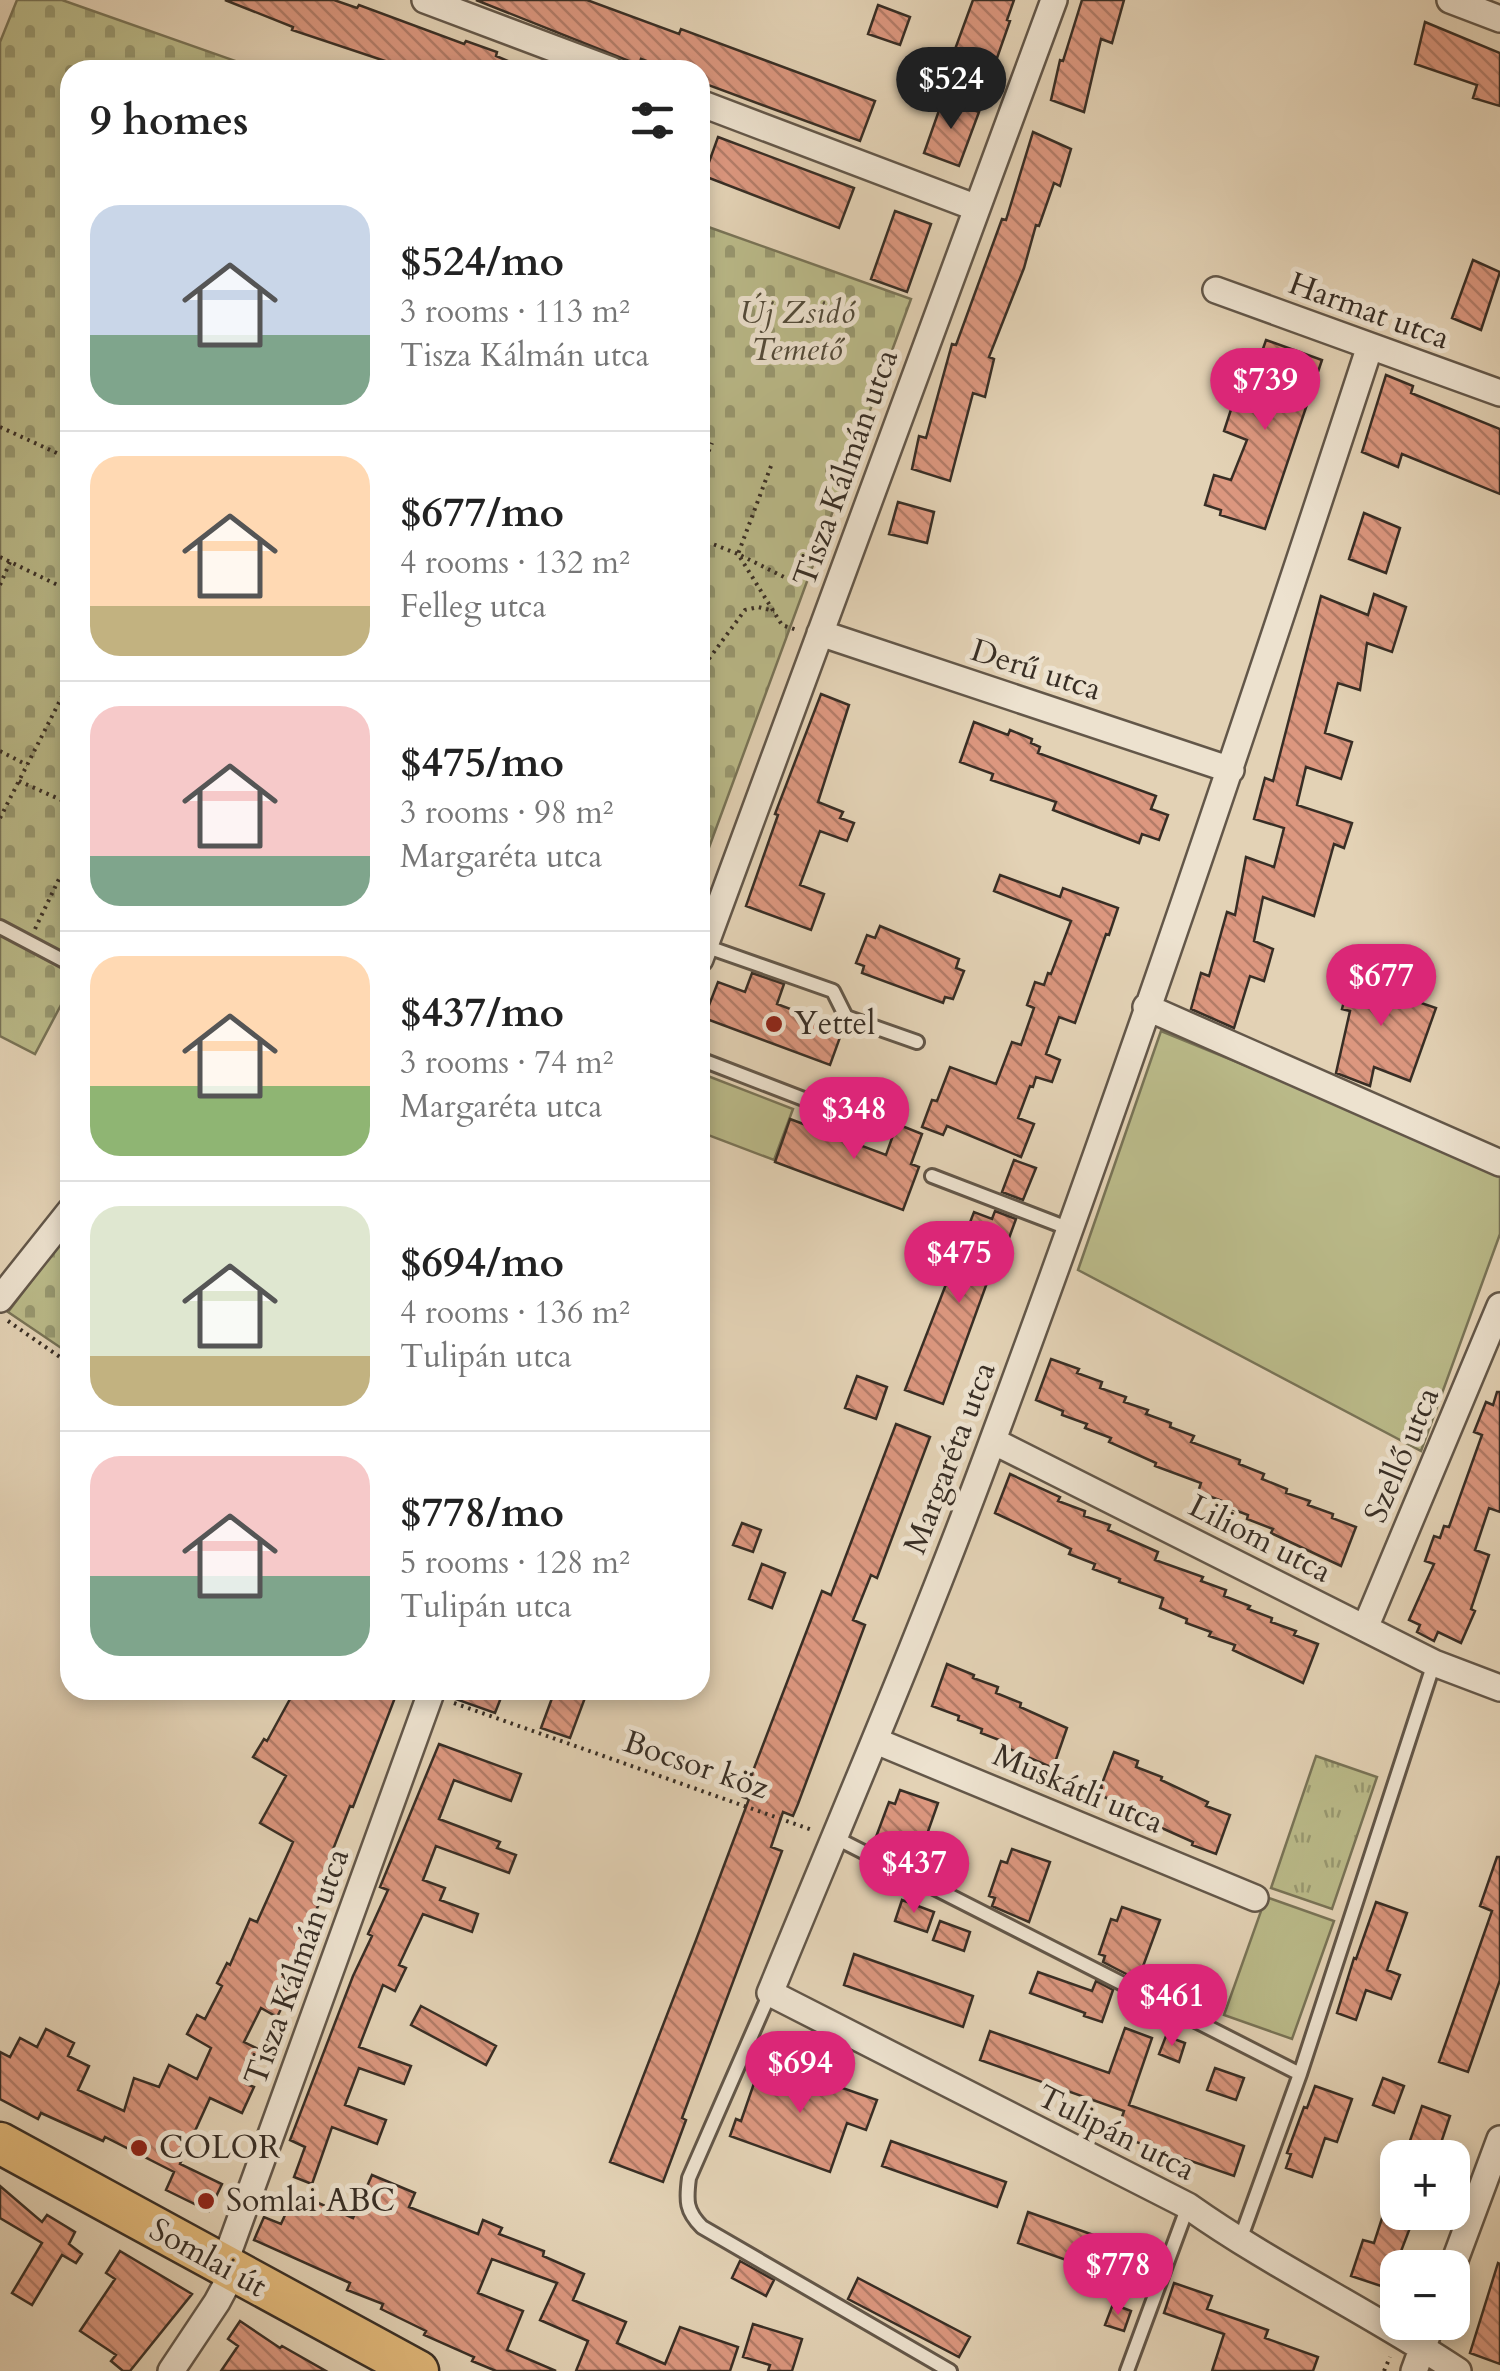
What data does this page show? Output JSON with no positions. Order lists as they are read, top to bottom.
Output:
{
  "streets": {
    "main road": ["Somlai út"],
    "street": [
      "Harmat utca",
      "Tisza Kálmán utca",
      "Derű utca",
      "Szellő utca",
      "Margaréta utca",
      "Liliom utca",
      "Muskátli utca",
      "Tulipán utca"
    ],
    "path": ["Bocsor köz"]
  },
  "crossings": [
    ["Harmat utca", "Margaréta utca"],
    ["Tisza Kálmán utca", "Derű utca"],
    ["Tisza Kálmán utca", "Somlai út"],
    ["Derű utca", "Margaréta utca"],
    ["Szellő utca", "Liliom utca"],
    ["Margaréta utca", "Liliom utca"],
    ["Margaréta utca", "Bocsor köz"],
    ["Margaréta utca", "Muskátli utca"],
    ["Margaréta utca", "Tulipán utca"]
  ],
  "parks": ["Új Zsidó Temető"],
  "places": ["Yettel", "COLOR", "Somlai ABC"],
  "page": {
    "price": [
      "$524",
      "$739",
      "$677",
      "$348",
      "$475",
      "$437",
      "$461",
      "$694",
      "$778"
    ],
    "heading": "9 homes",
    "list": [
      {
        "name": "$524/mo",
        "note": "3 rooms · 113 m² · Tisza Kálmán utca"
      },
      {
        "name": "$677/mo",
        "note": "4 rooms · 132 m² · Felleg utca"
      },
      {
        "name": "$475/mo",
        "note": "3 rooms · 98 m² · Margaréta utca"
      },
      {
        "name": "$437/mo",
        "note": "3 rooms · 74 m² · Margaréta utca"
      },
      {
        "name": "$694/mo",
        "note": "4 rooms · 136 m² · Tulipán utca"
      },
      {
        "name": "$778/mo",
        "note": "5 rooms · 128 m² · Tulipán utca"
      }
    ],
    "map_buttons": ["+", "−"]
  }
}
